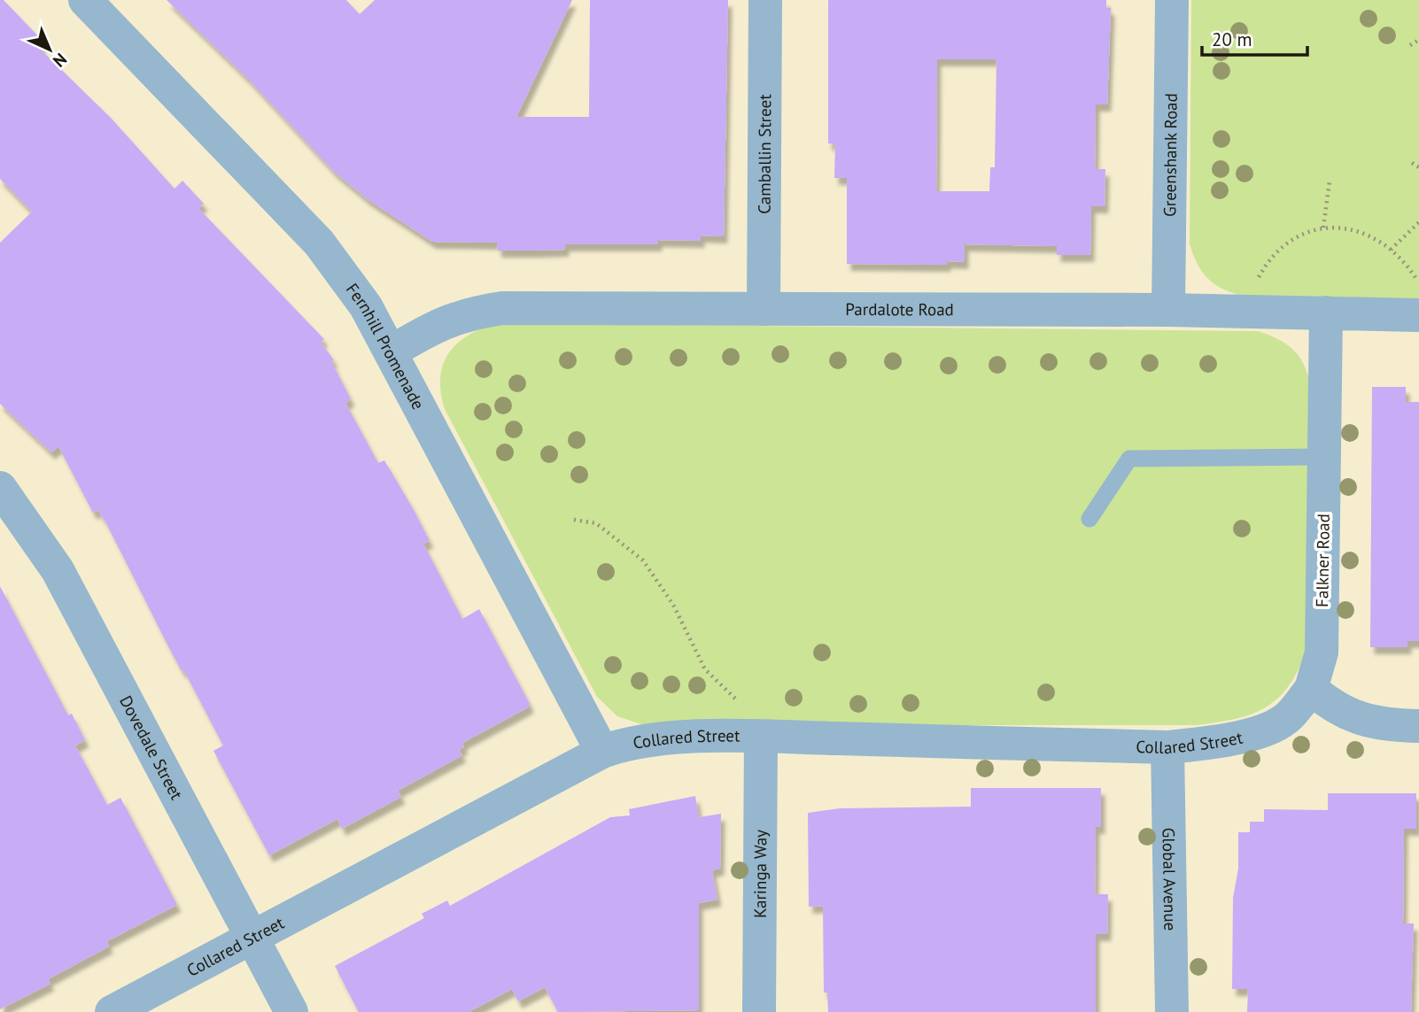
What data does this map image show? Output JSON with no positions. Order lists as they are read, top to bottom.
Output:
{
  "streets": {
    "street": [
      "Camballin Street",
      "Greenshank Road",
      "Pardalote Road",
      "Fernhill Promenade",
      "Falkner Road",
      "Collared Street",
      "Dovedale Street",
      "Karinga Way",
      "Global Avenue"
    ]
  },
  "crossings": [
    ["Camballin Street", "Pardalote Road"],
    ["Greenshank Road", "Pardalote Road"],
    ["Pardalote Road", "Fernhill Promenade"],
    ["Pardalote Road", "Falkner Road"],
    ["Fernhill Promenade", "Collared Street"],
    ["Falkner Road", "Collared Street"],
    ["Collared Street", "Dovedale Street"],
    ["Collared Street", "Karinga Way"],
    ["Collared Street", "Global Avenue"]
  ],
  "scale_bar": "20 m",
  "north": "bottom right"
}
